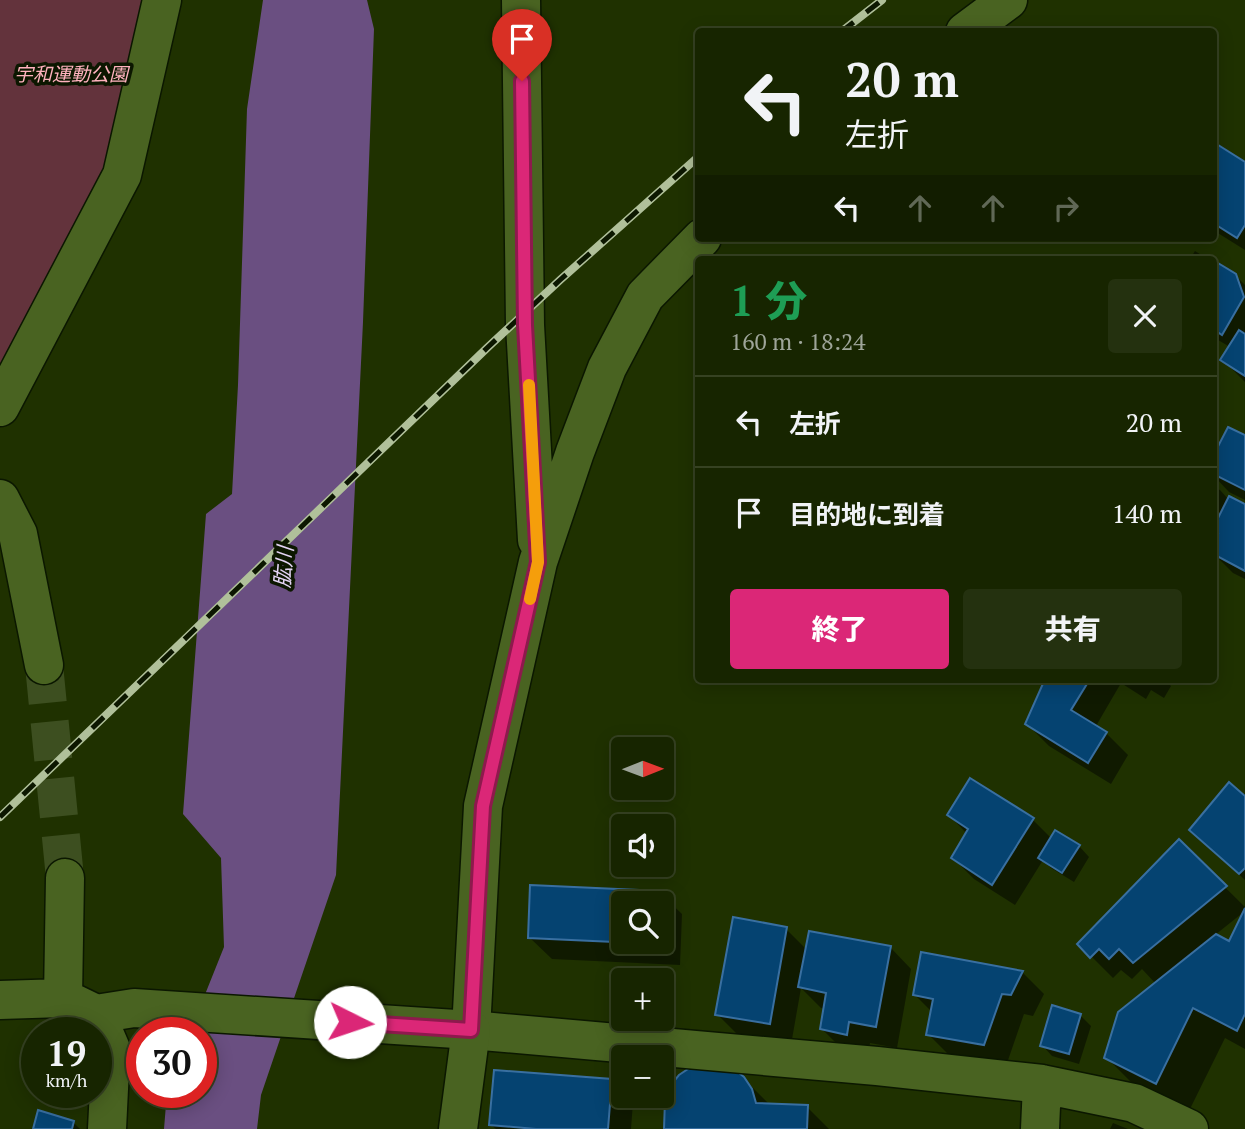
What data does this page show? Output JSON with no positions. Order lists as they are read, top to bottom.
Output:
{
  "water": ["肱川"],
  "parks": ["宇和運動公園"],
  "north": "right",
  "page": {
    "turn": ["20 m", "左折"],
    "heading": ["1 分", "160 m · 18:24"],
    "list": [
      {
        "name": "左折",
        "value": "20 m"
      },
      {
        "name": "目的地に到着",
        "value": "140 m"
      }
    ],
    "buttons": ["終了", "共有"],
    "map_buttons": ["+", "−"],
    "speed": "19 km/h",
    "limit": "30"
  }
}
